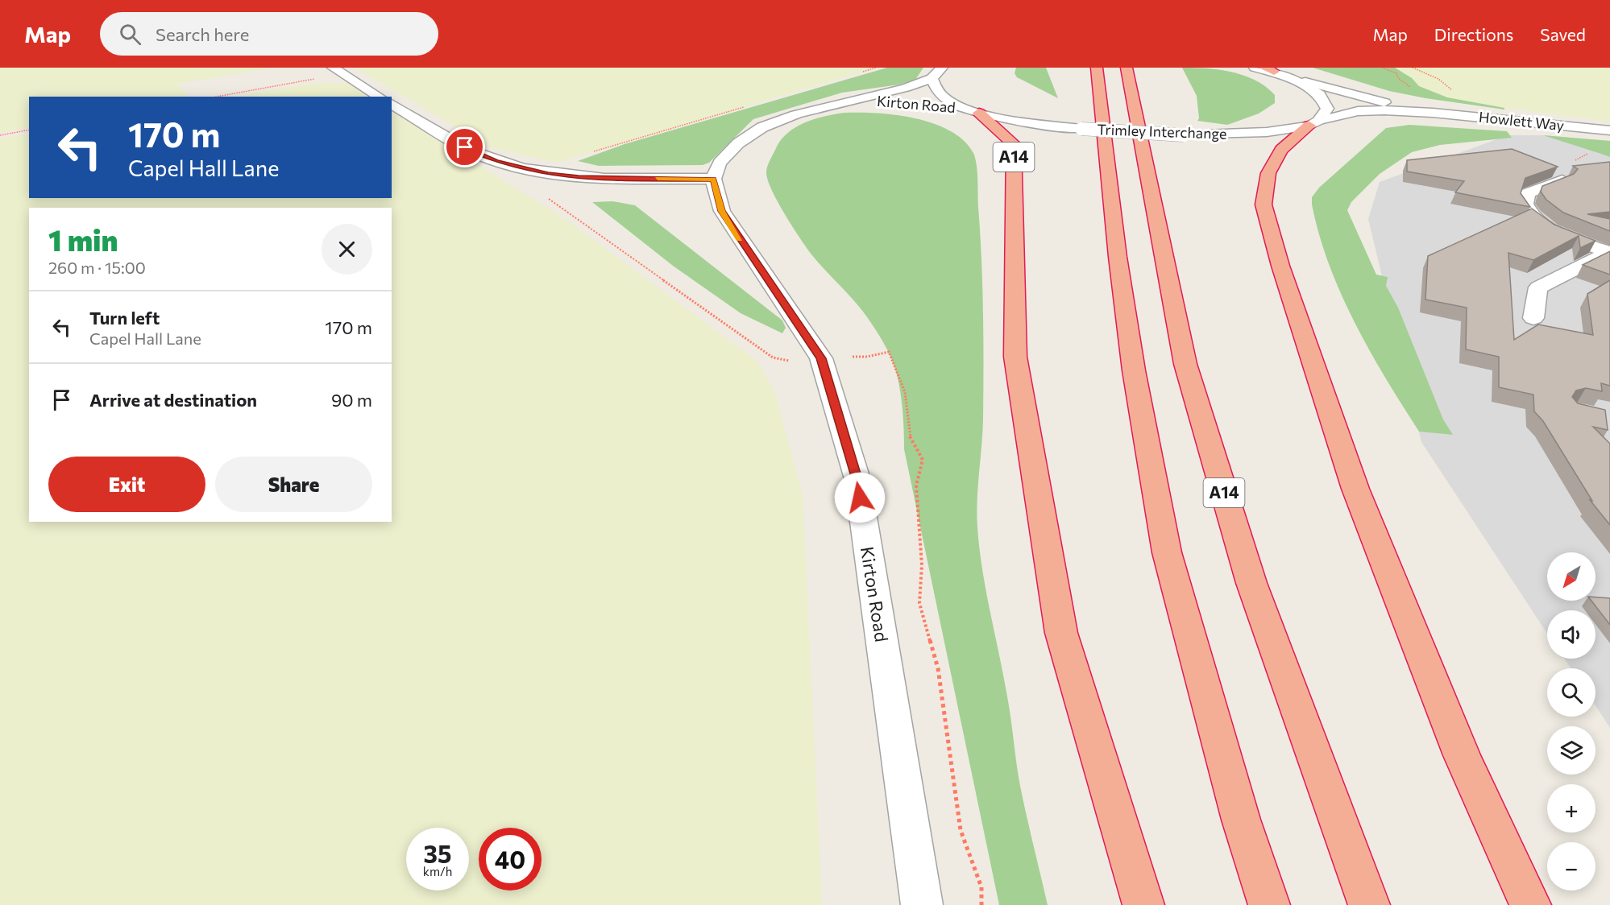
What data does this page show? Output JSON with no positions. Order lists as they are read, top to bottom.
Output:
{
  "streets": {
    "highway": ["A14"],
    "street": ["Kirton Road", "Howlett Way", "Trimley Interchange"]
  },
  "crossings": [
    ["Kirton Road", "Trimley Interchange"],
    ["Kirton Road", "A14"],
    ["Howlett Way", "Trimley Interchange"],
    ["Trimley Interchange", "A14"]
  ],
  "north": "bottom left",
  "page": {
    "header": "Map",
    "search": "Search here",
    "nav": ["Map", "Directions", "Saved"],
    "turn": ["170 m", "Capel Hall Lane"],
    "heading": ["1 min", "260 m · 15:00"],
    "list": [
      {
        "name": "Turn left",
        "note": "Capel Hall Lane",
        "value": "170 m"
      },
      {
        "name": "Arrive at destination",
        "value": "90 m"
      }
    ],
    "buttons": ["Exit", "Share"],
    "map_buttons": ["+", "−"],
    "speed": "35 km/h",
    "limit": "40"
  }
}
